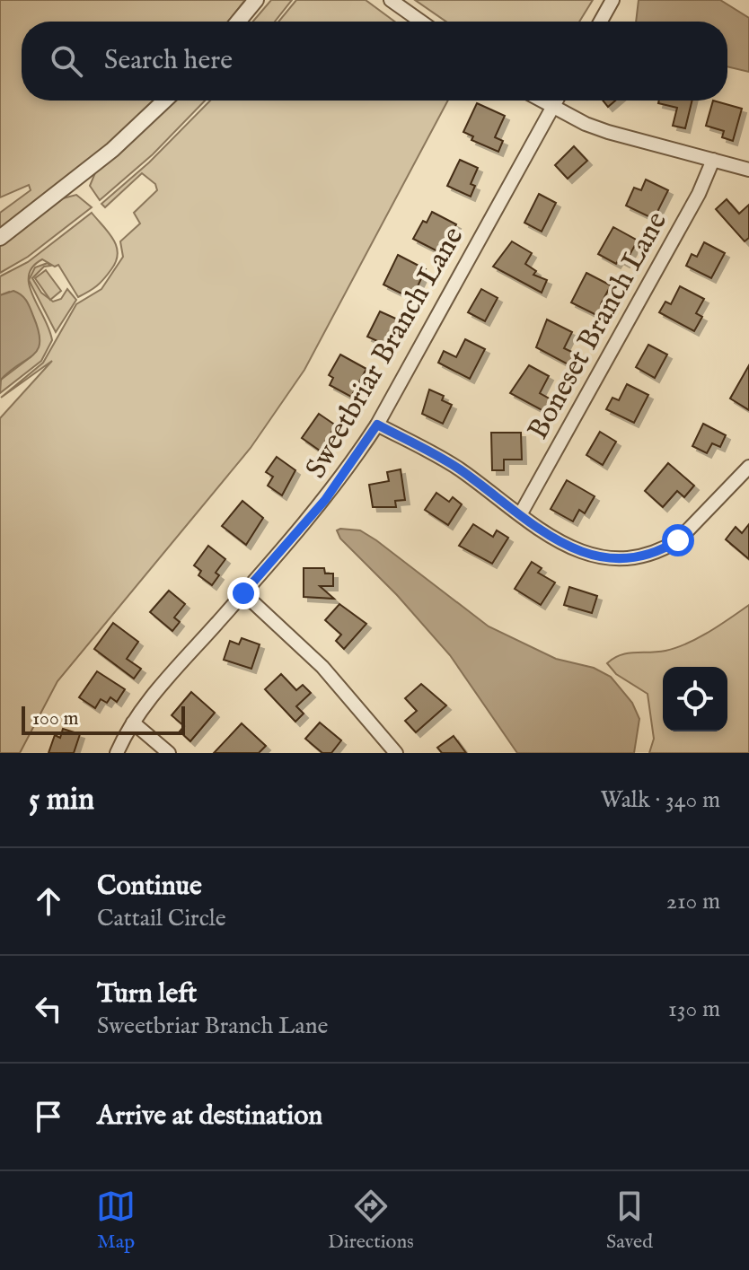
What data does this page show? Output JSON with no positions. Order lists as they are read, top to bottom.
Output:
{
  "streets": {
    "street": ["Boneset Branch Lane", "Sweetbriar Branch Lane"]
  },
  "scale_bar": "100 m",
  "page": {
    "search": "Search here",
    "scale": "100 m",
    "heading": ["5 min", "Walk · 340 m"],
    "list": [
      ["Continue", "Cattail Circle", "210 m"],
      ["Turn left", "Sweetbriar Branch Lane", "130 m"],
      "Arrive at destination"
    ],
    "nav": ["Map", "Directions", "Saved"]
  }
}
